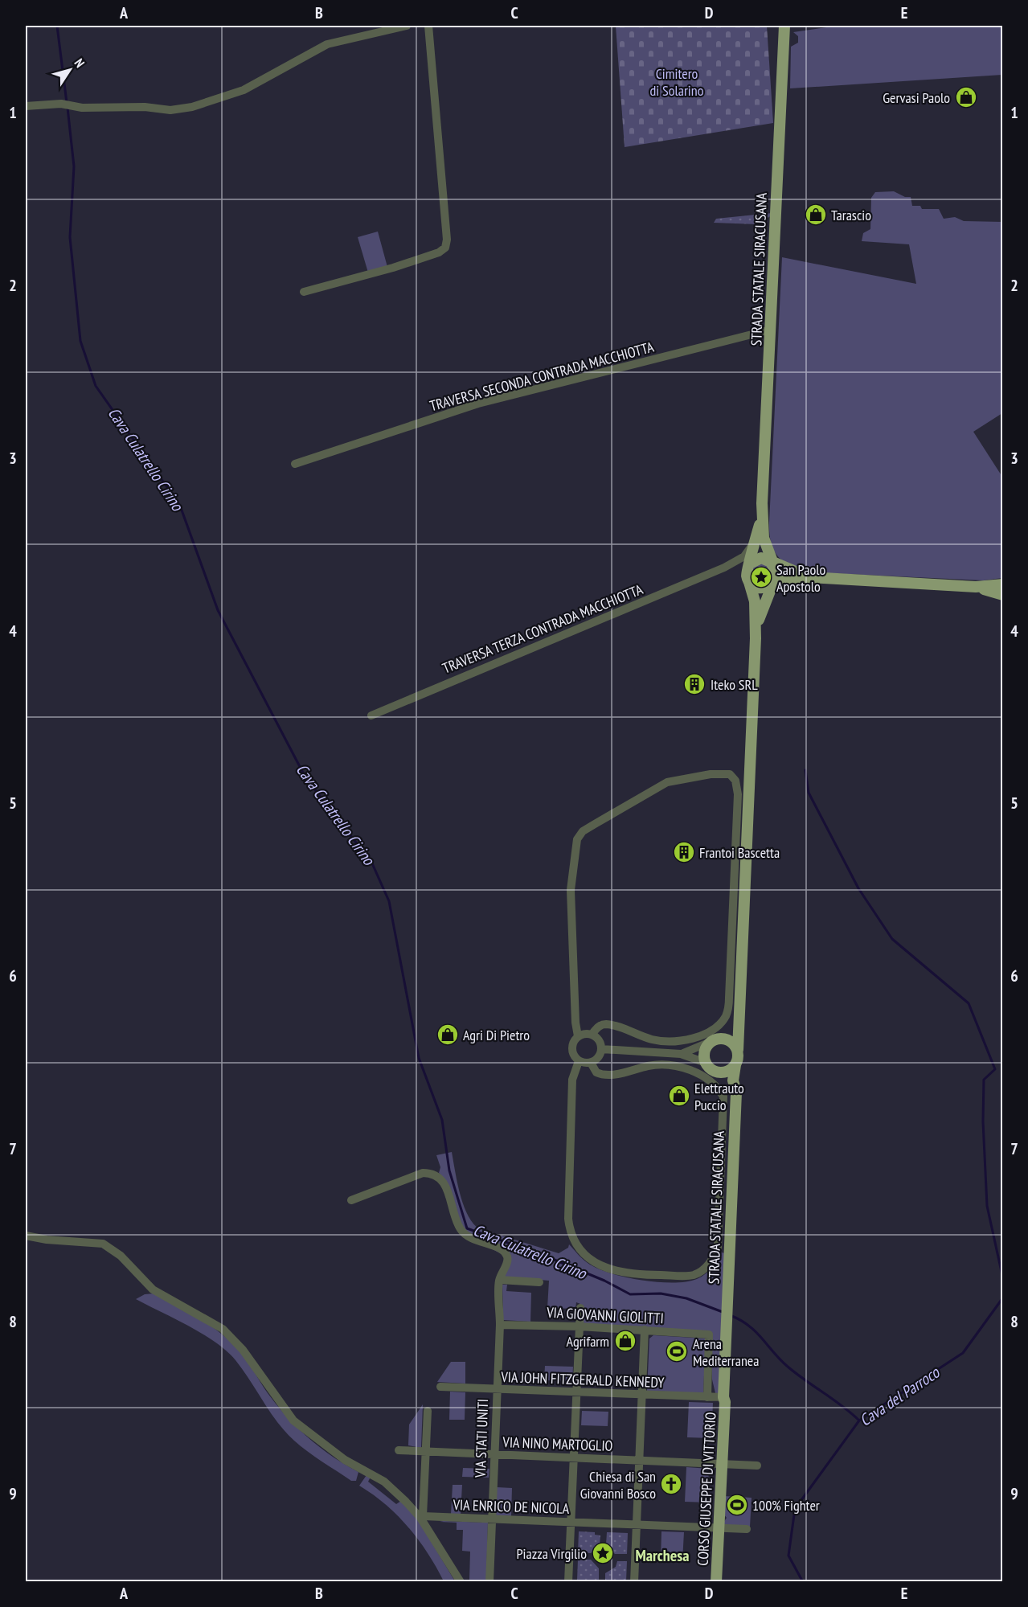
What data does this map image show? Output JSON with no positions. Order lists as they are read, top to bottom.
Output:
{
  "streets": {
    "main road": ["STRADA STATALE SIRACUSANA", "CORSO GIUSEPPE DI VITTORIO"],
    "street": [
      "TRAVERSA SECONDA CONTRADA MACCHIOTTA",
      "TRAVERSA TERZA CONTRADA MACCHIOTTA",
      "VIA GIOVANNI GIOLITTI",
      "VIA JOHN FITZGERALD KENNEDY",
      "VIA STATI UNITI",
      "VIA NINO MARTOGLIO",
      "VIA ENRICO DE NICOLA"
    ]
  },
  "crossings": [
    ["STRADA STATALE SIRACUSANA", "TRAVERSA SECONDA CONTRADA MACCHIOTTA"],
    ["STRADA STATALE SIRACUSANA", "CORSO GIUSEPPE DI VITTORIO"],
    ["VIA GIOVANNI GIOLITTI", "VIA JOHN FITZGERALD KENNEDY"],
    ["VIA GIOVANNI GIOLITTI", "VIA STATI UNITI"],
    ["VIA JOHN FITZGERALD KENNEDY", "VIA STATI UNITI"],
    ["VIA JOHN FITZGERALD KENNEDY", "CORSO GIUSEPPE DI VITTORIO"],
    ["VIA STATI UNITI", "VIA NINO MARTOGLIO"],
    ["VIA STATI UNITI", "VIA ENRICO DE NICOLA"],
    ["VIA NINO MARTOGLIO", "CORSO GIUSEPPE DI VITTORIO"],
    ["CORSO GIUSEPPE DI VITTORIO", "VIA ENRICO DE NICOLA"]
  ],
  "districts": ["Marchesa"],
  "water": ["Cava Culatrello Cirino", "Cava del Parroco"],
  "parks": ["Cimitero di Solarino"],
  "places": {
    "shop": [
      "Gervasi Paolo",
      "Tarascio",
      "Agri Di Pietro",
      "Elettrauto Puccio",
      "Agrifarm"
    ],
    "place": ["San Paolo Apostolo", "Piazza Virgilio"],
    "building": ["Iteko SRL", "Frantoi Bascetta"],
    "sports": ["Arena Mediterranea", "100% Fighter"],
    "church": ["Chiesa di San Giovanni Bosco"]
  },
  "north": "top right",
  "grid": {
    "columns": [
      "A",
      "B",
      "C",
      "D",
      "E"
    ],
    "rows": [
      "1",
      "2",
      "3",
      "4",
      "5",
      "6",
      "7",
      "8",
      "9"
    ]
  }
}
